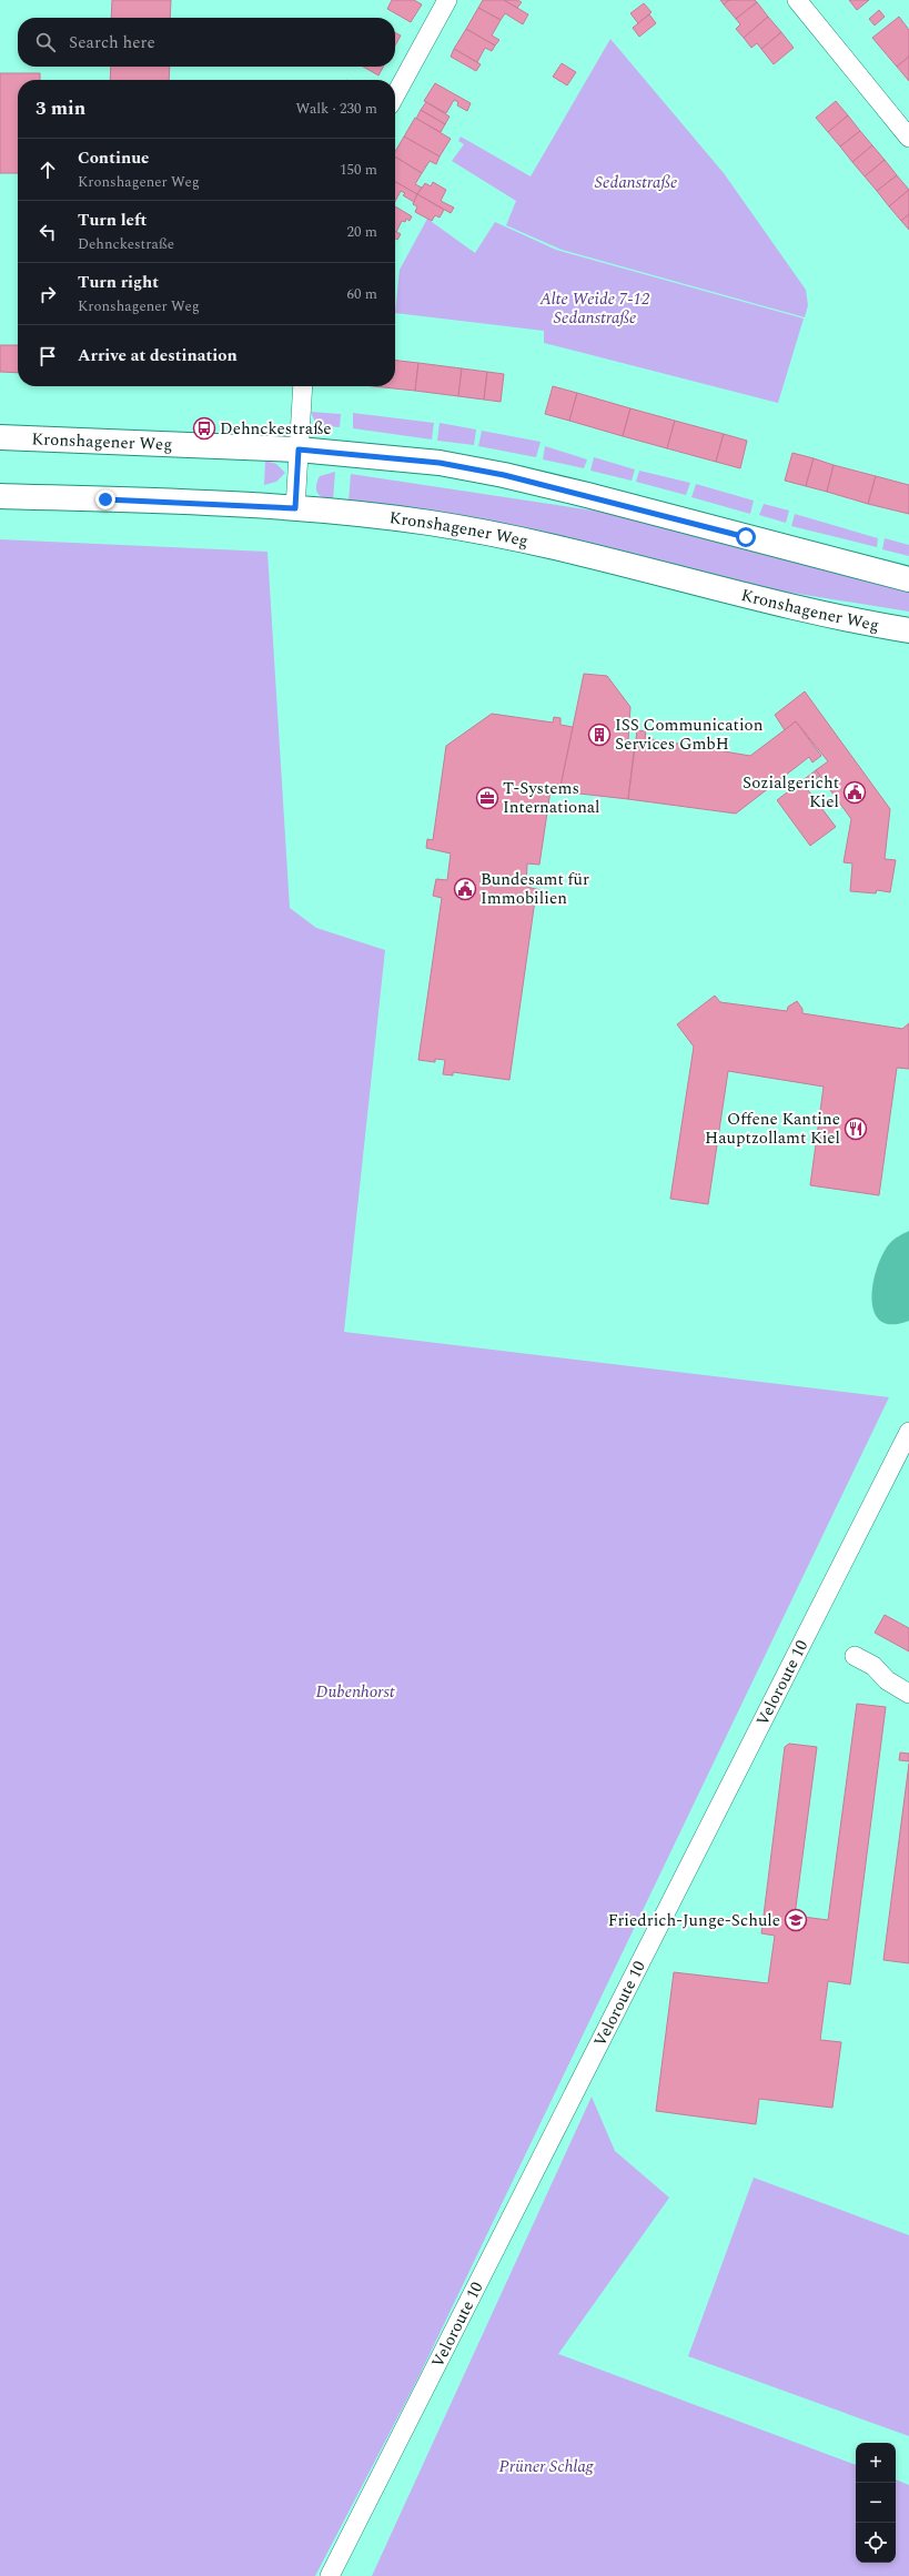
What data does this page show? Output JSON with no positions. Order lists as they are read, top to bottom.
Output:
{
  "streets": {
    "main road": ["Kronshagener Weg"],
    "street": ["Veloroute 10"]
  },
  "parks": [
    "Sedanstraße",
    "Alte Weide 7-12 Sedanstraße",
    "Dubenhorst",
    "Prüner Schlag"
  ],
  "places": {
    "bus stop": ["Dehnckestraße"],
    "building": ["ISS Communication Services GmbH"],
    "public building": ["Sozialgericht Kiel", "Bundesamt für Immobilien"],
    "office": ["T-Systems International"],
    "restaurant": ["Offene Kantine Hauptzollamt Kiel"],
    "school or university": ["Friedrich-Junge-Schule"]
  },
  "page": {
    "search": "Search here",
    "heading": ["3 min", "Walk · 230 m"],
    "list": [
      ["Continue", "Kronshagener Weg", "150 m"],
      ["Turn left", "Dehnckestraße", "20 m"],
      ["Turn right", "Kronshagener Weg", "60 m"],
      "Arrive at destination"
    ],
    "map_buttons": ["+", "−"]
  }
}
